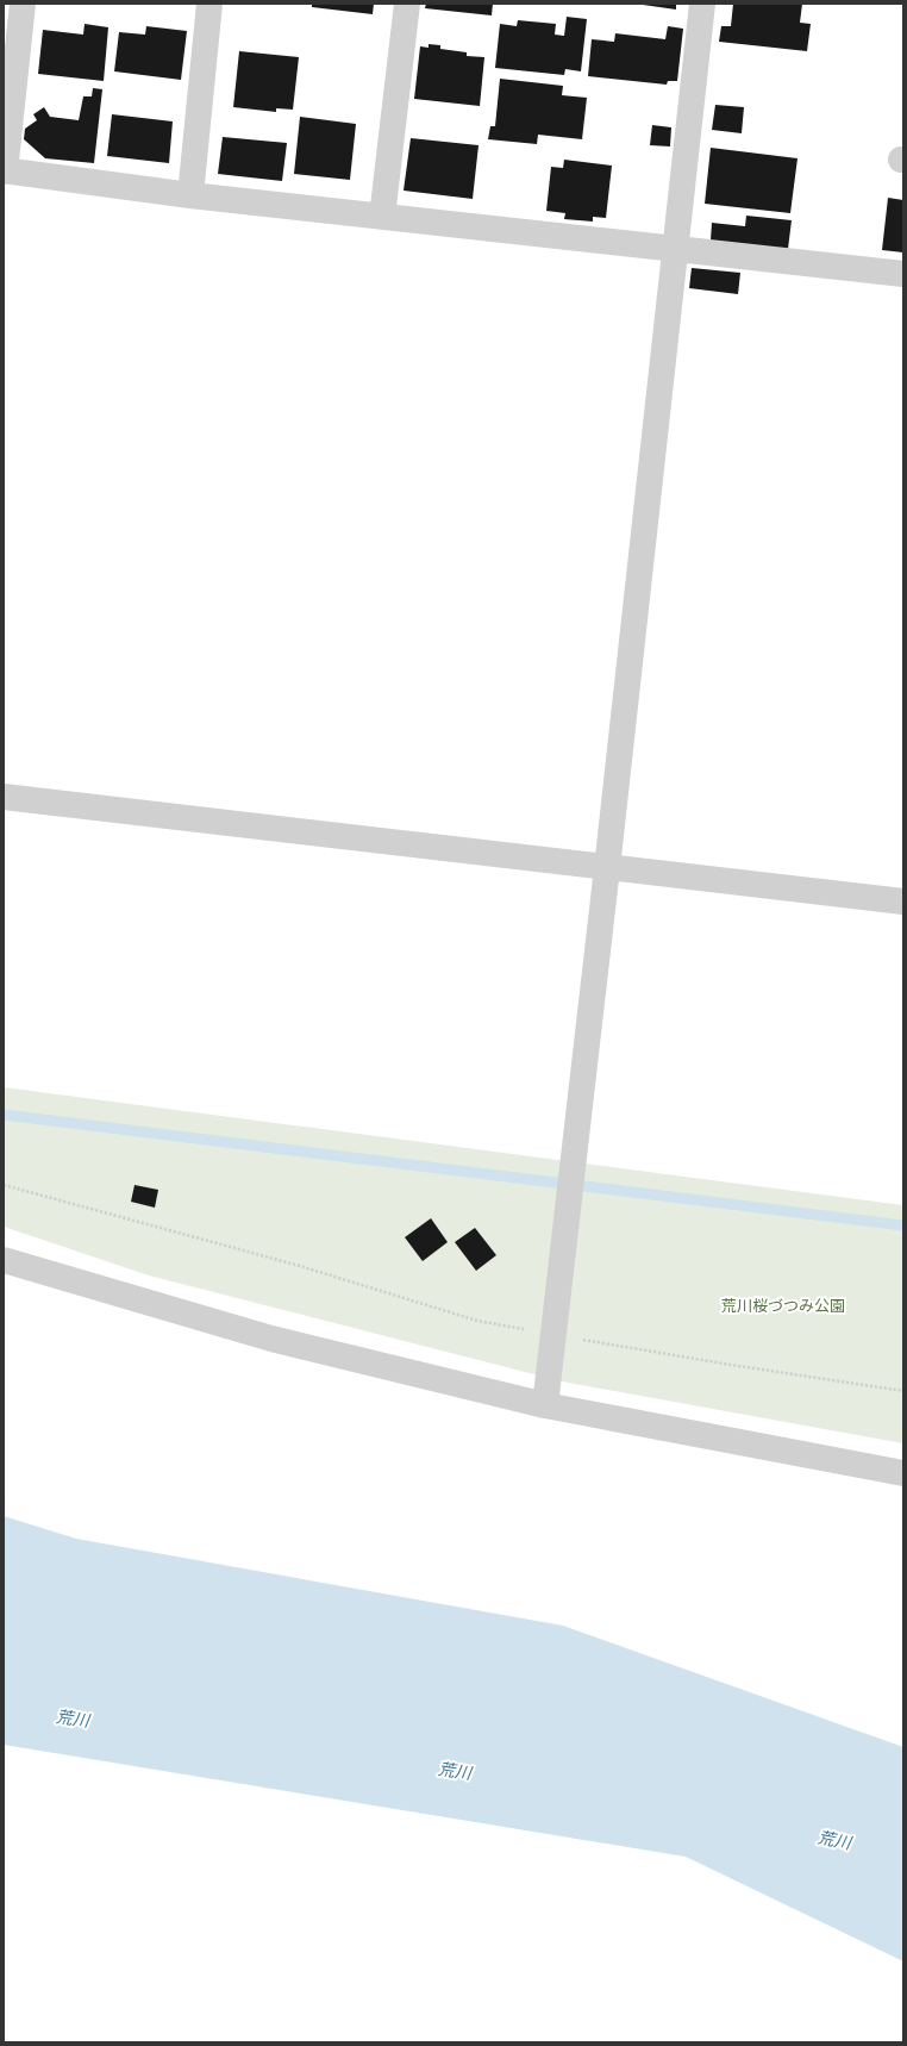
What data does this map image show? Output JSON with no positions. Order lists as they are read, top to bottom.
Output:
{
  "water": ["荒川"],
  "parks": ["荒川桜づつみ公園"]
}
